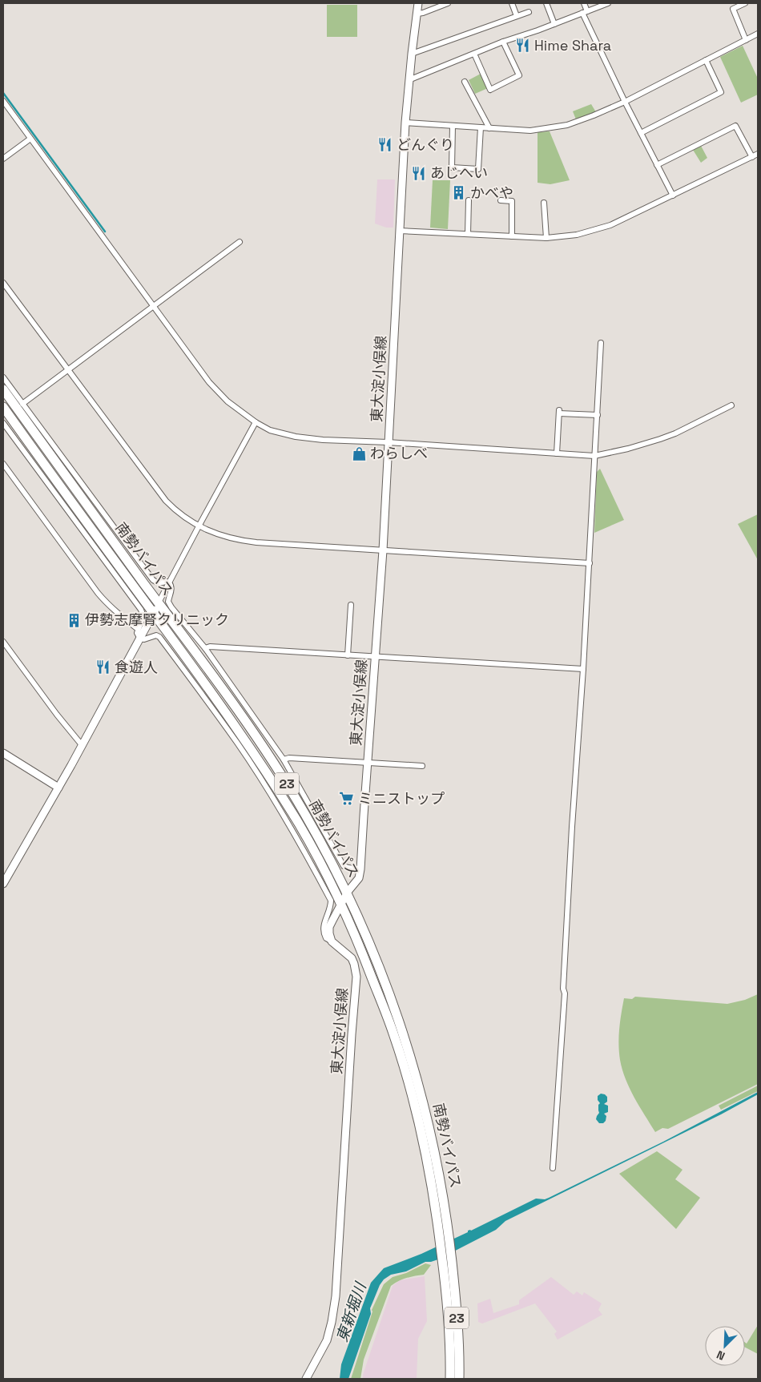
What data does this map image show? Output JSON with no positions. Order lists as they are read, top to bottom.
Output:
{
  "streets": {
    "highway": ["南勢バイパス", "23"],
    "main road": ["東大淀小俣線"]
  },
  "crossings": [
    ["東大淀小俣線", "南勢バイパス"]
  ],
  "water": ["東新堀川"],
  "places": {
    "restaurant": [
      "Hime Shara",
      "どんぐり",
      "あじへい",
      "食遊人"
    ],
    "building": ["かべや", "伊勢志摩腎クリニック"],
    "shop": ["わらしべ"],
    "supermarket": ["ミニストップ"]
  },
  "north": "bottom left"
}
